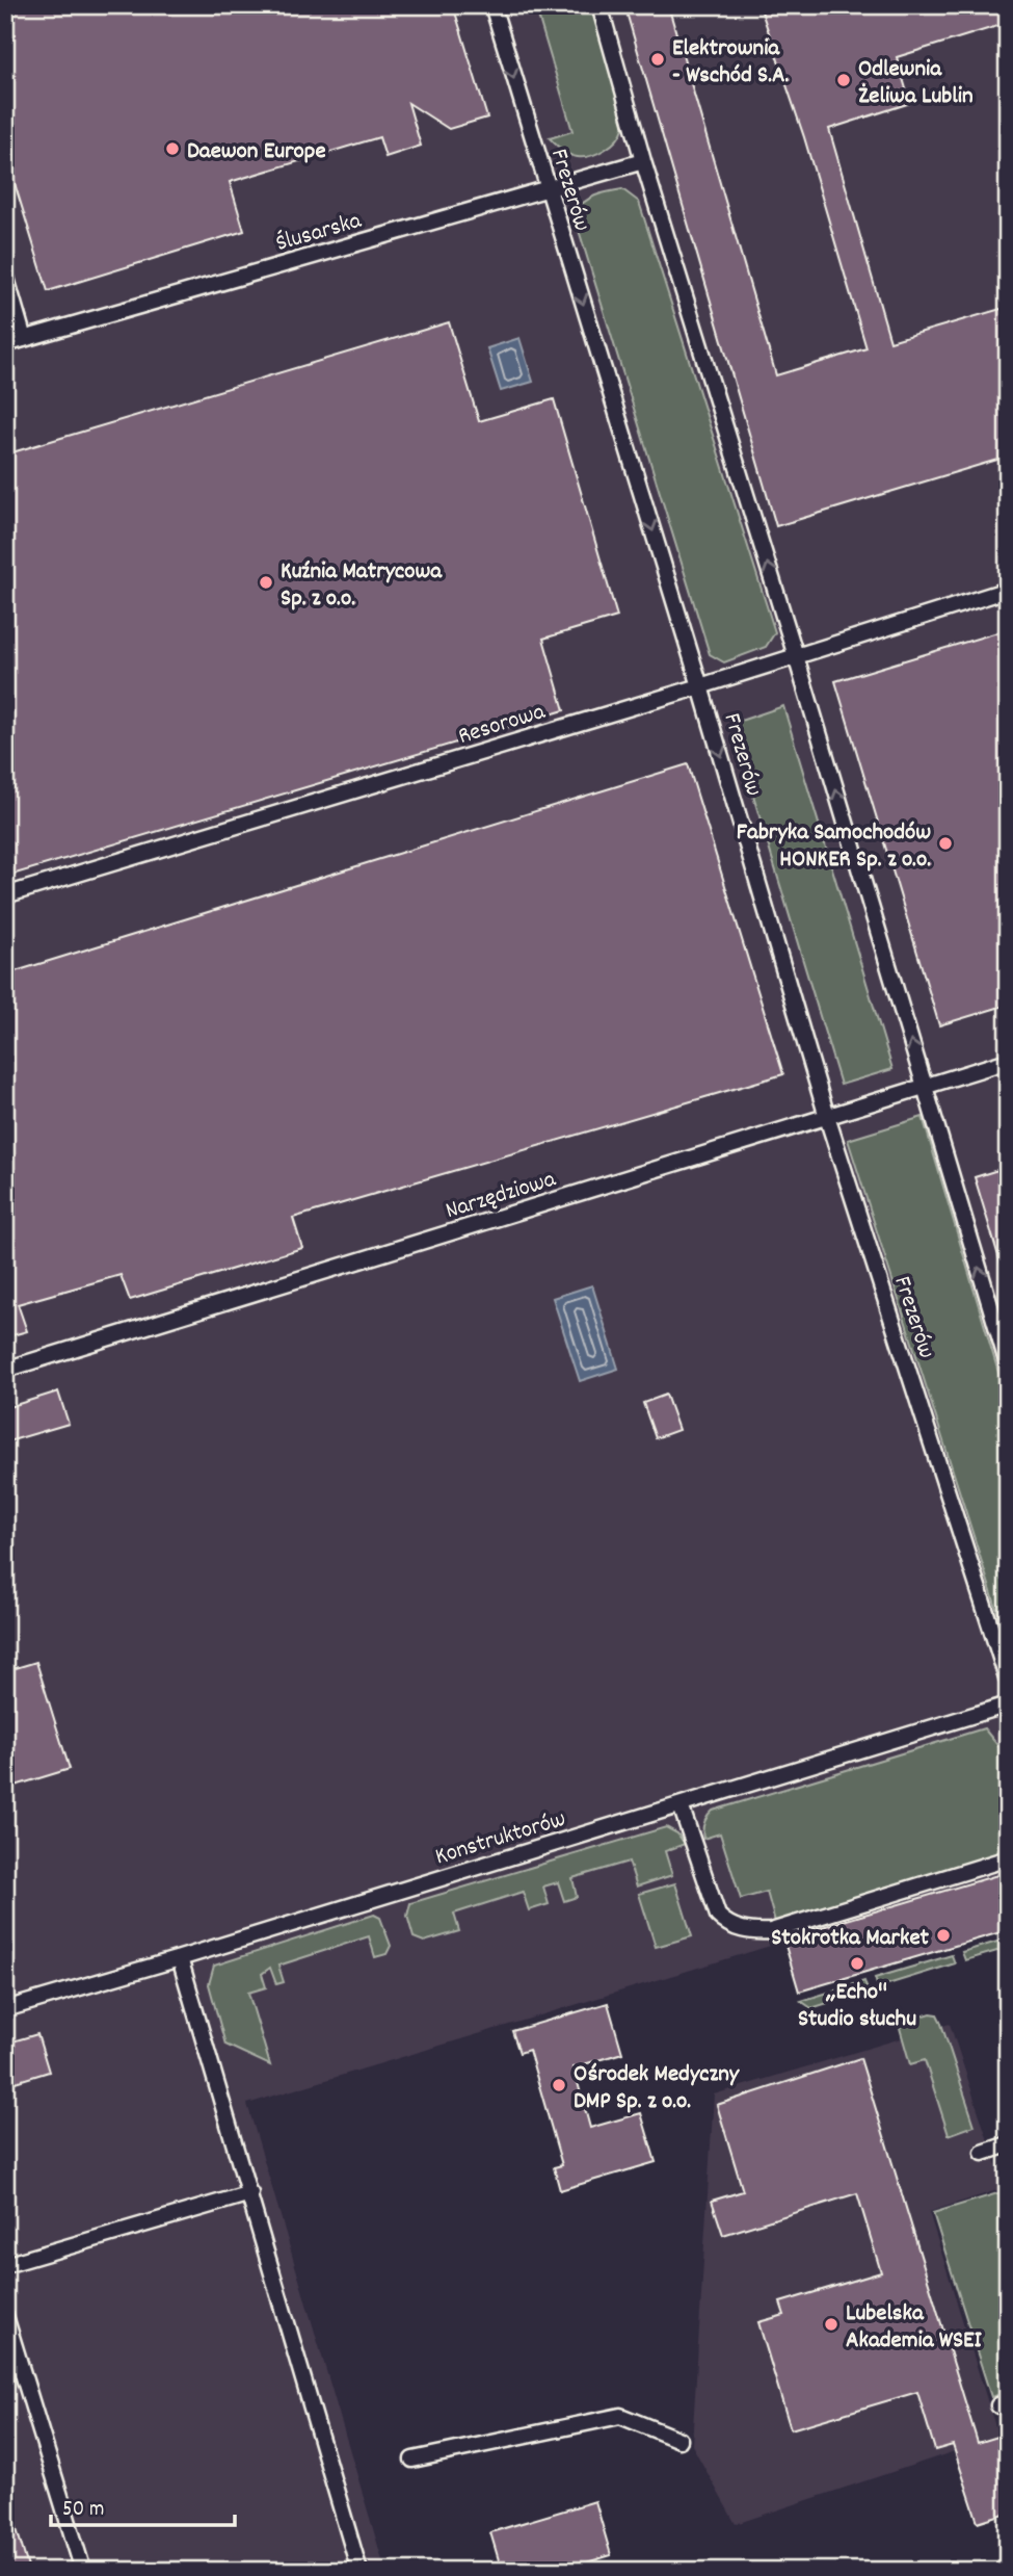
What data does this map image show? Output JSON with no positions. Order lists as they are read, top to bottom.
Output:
{
  "streets": {
    "lane": [
      "Frezerów",
      "Ślusarska",
      "Resorowa",
      "Narzędziowa",
      "Konstruktorów"
    ]
  },
  "crossings": [
    ["Frezerów", "Ślusarska"],
    ["Frezerów", "Resorowa"],
    ["Frezerów", "Narzędziowa"]
  ],
  "places": [
    "Elektrownia - Wschód S.A.",
    "Odlewnia Żeliwa Lublin",
    "Daewon Europe",
    "Kuźnia Matrycowa Sp. z o.o.",
    "Fabryka Samochodów HONKER Sp. z o.o.",
    "Stokrotka Market",
    ",,Echo'' Studio słuchu",
    "Ośrodek Medyczny DMP Sp. z o.o.",
    "Lubelska Akademia WSEI"
  ],
  "scale_bar": "50 m"
}
